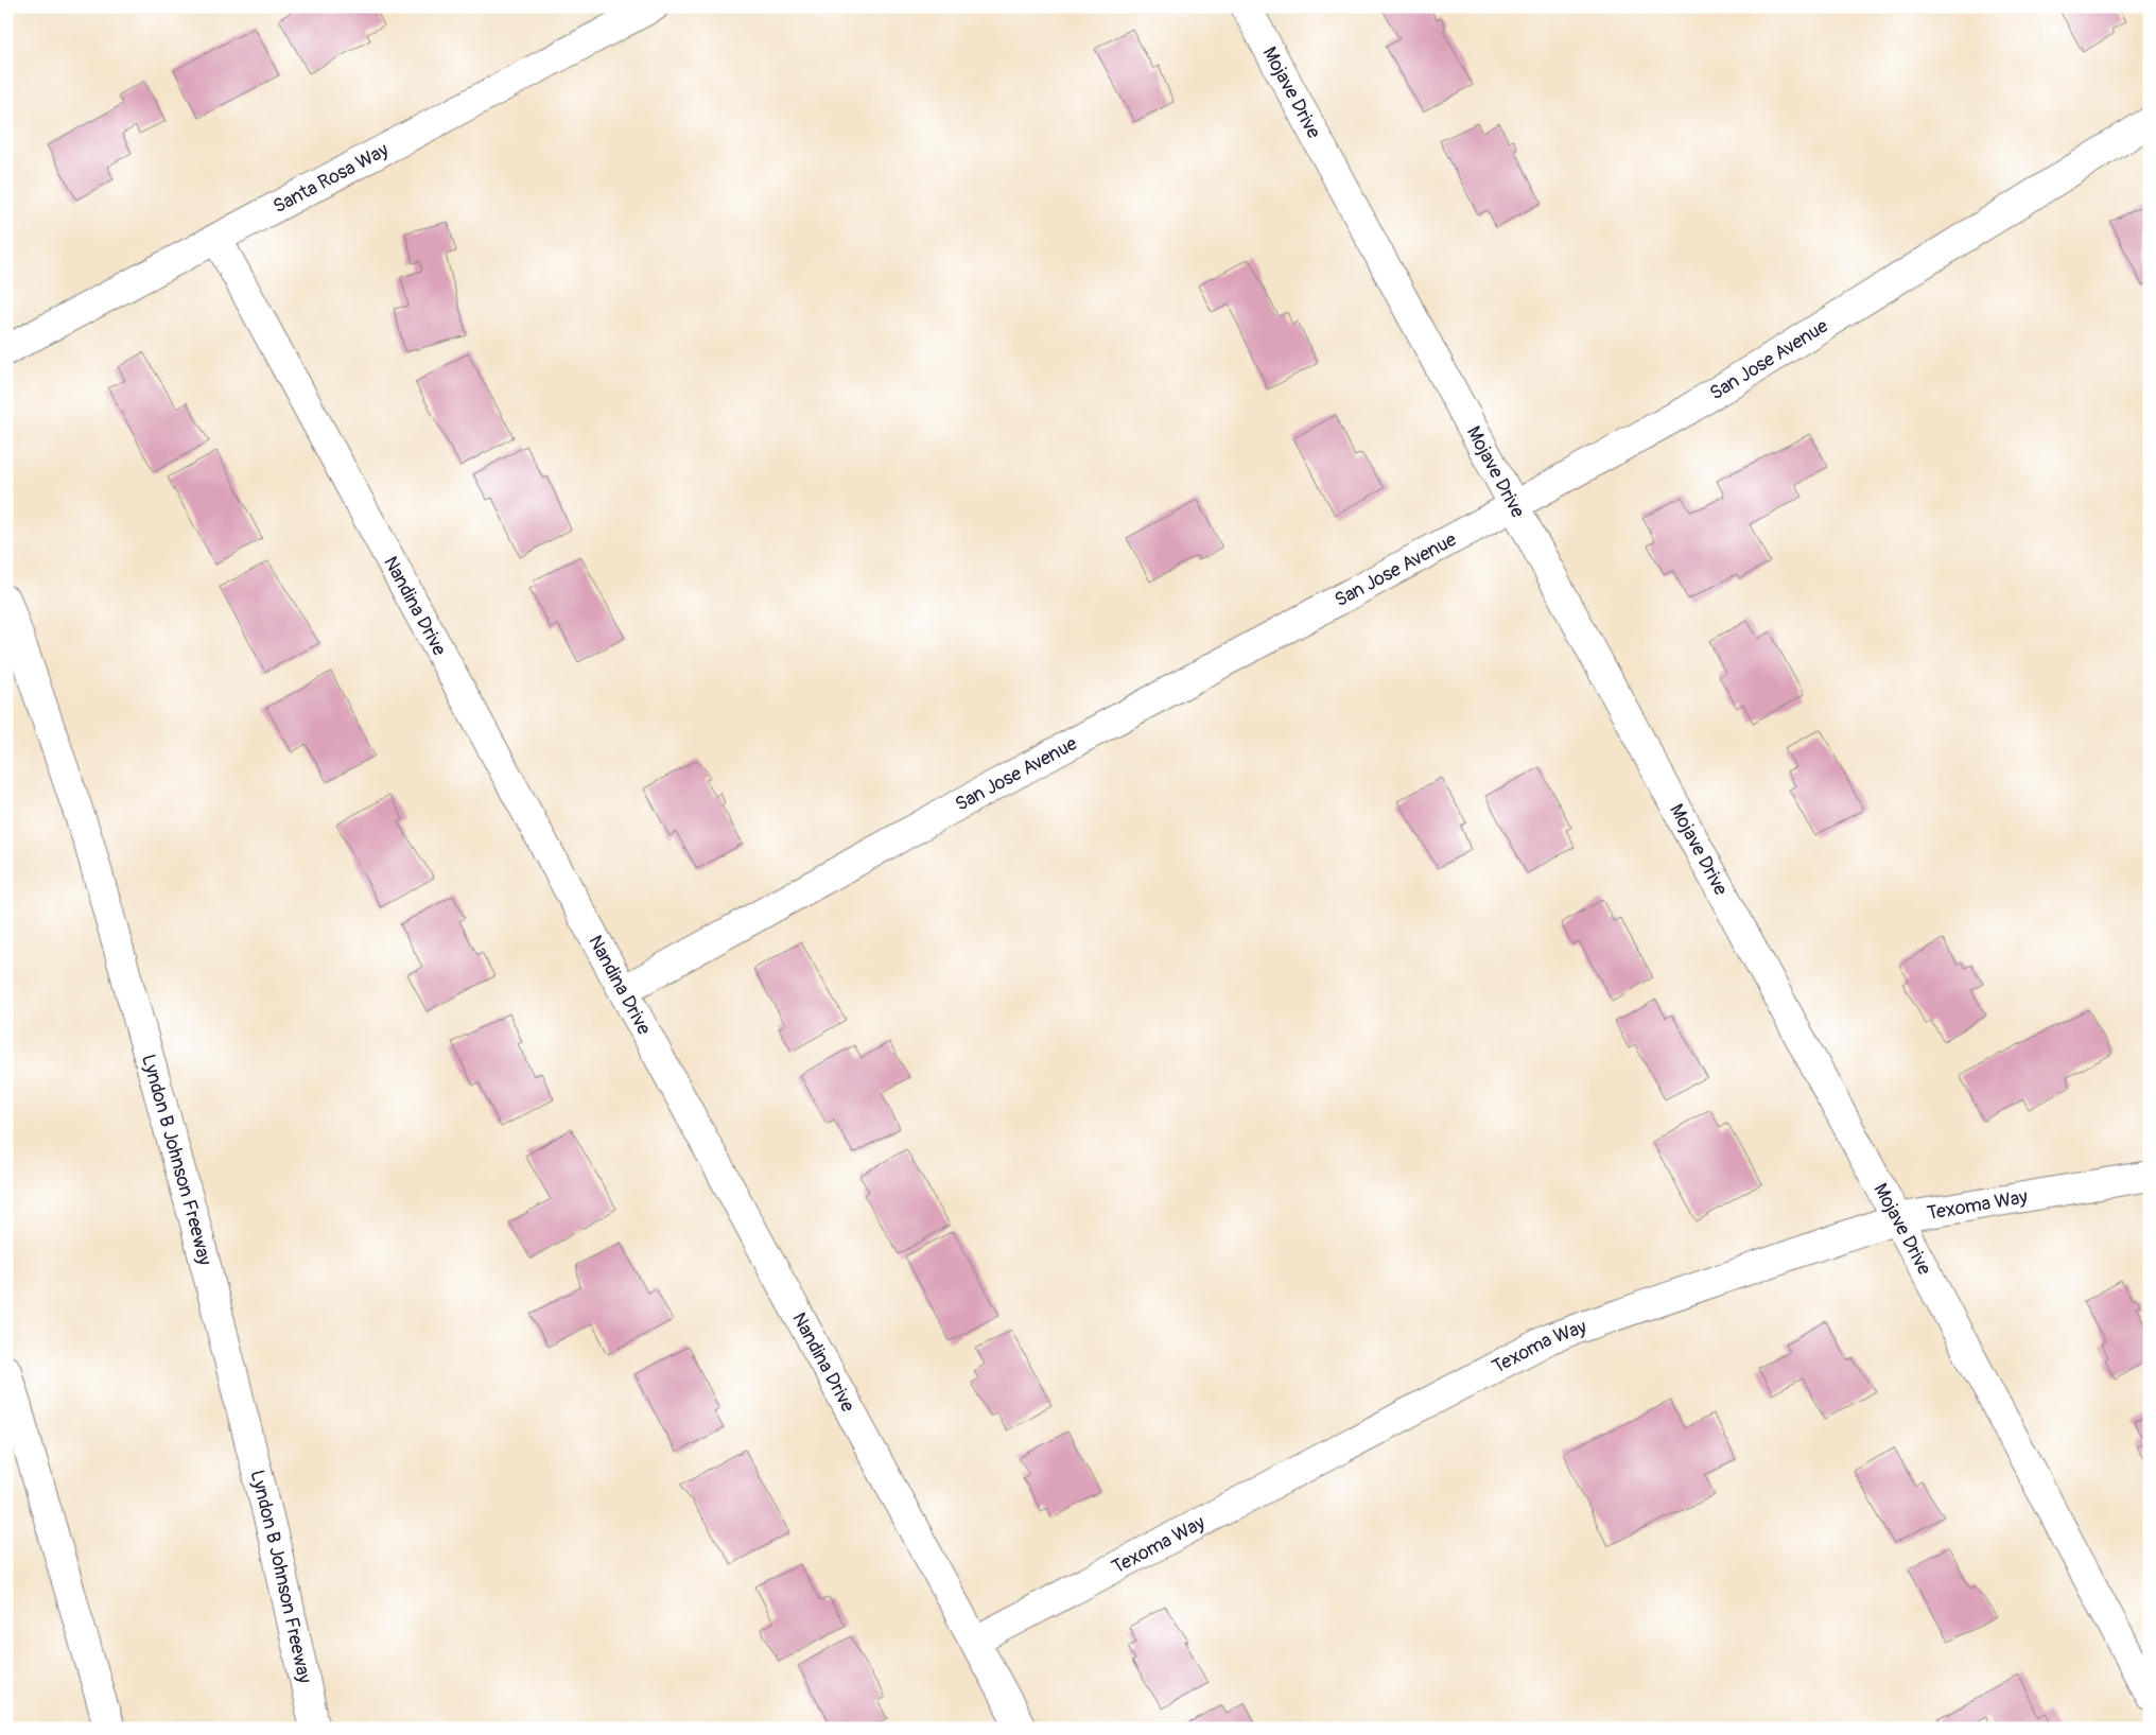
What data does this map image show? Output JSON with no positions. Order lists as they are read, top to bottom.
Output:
{
  "streets": {
    "main road": [
      "Mojave Drive",
      "Santa Rosa Way",
      "San Jose Avenue",
      "Nandina Drive",
      "Lyndon B Johnson Freeway",
      "Texoma Way"
    ]
  },
  "crossings": [
    ["Mojave Drive", "San Jose Avenue"],
    ["Mojave Drive", "Texoma Way"],
    ["Santa Rosa Way", "Nandina Drive"],
    ["San Jose Avenue", "Nandina Drive"],
    ["Nandina Drive", "Texoma Way"]
  ]
}
